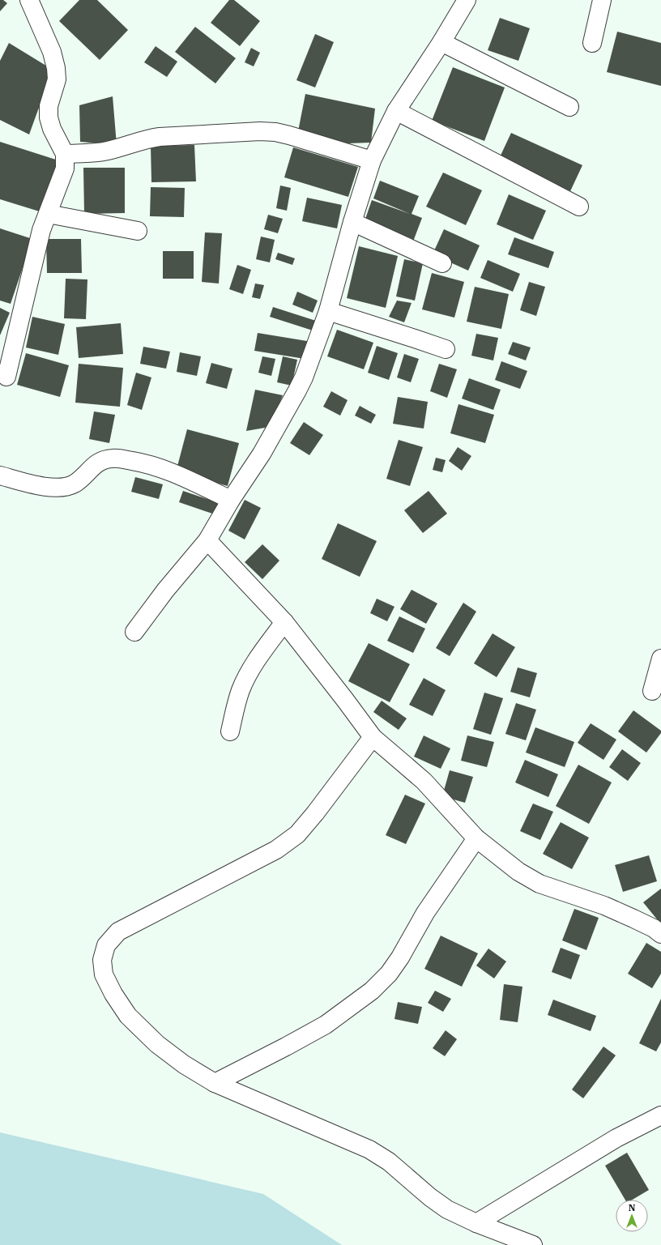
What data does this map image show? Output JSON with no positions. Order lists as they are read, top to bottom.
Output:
{
  "north": "top"
}
